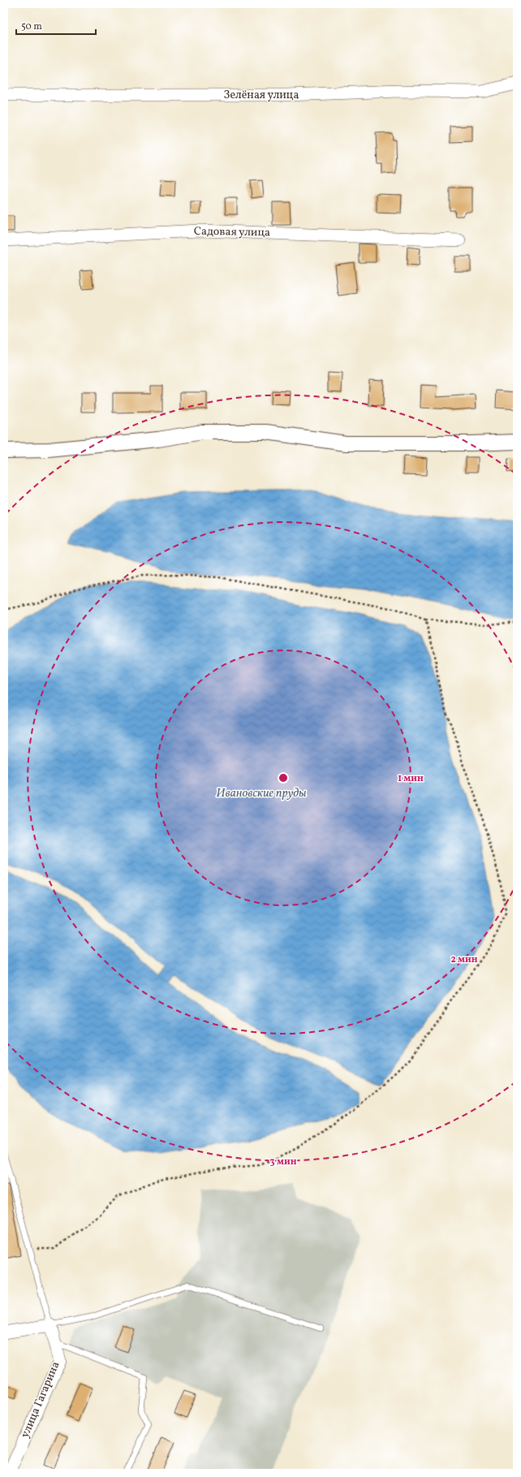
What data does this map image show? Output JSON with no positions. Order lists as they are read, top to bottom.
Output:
{
  "streets": {
    "street": ["Зелёная улица", "Садовая улица", "улица Гагарина"]
  },
  "water": ["Ивановские пруды"],
  "scale_bar": "50 m",
  "rings": ["1 мин", "2 мин", "3 мин"]
}
